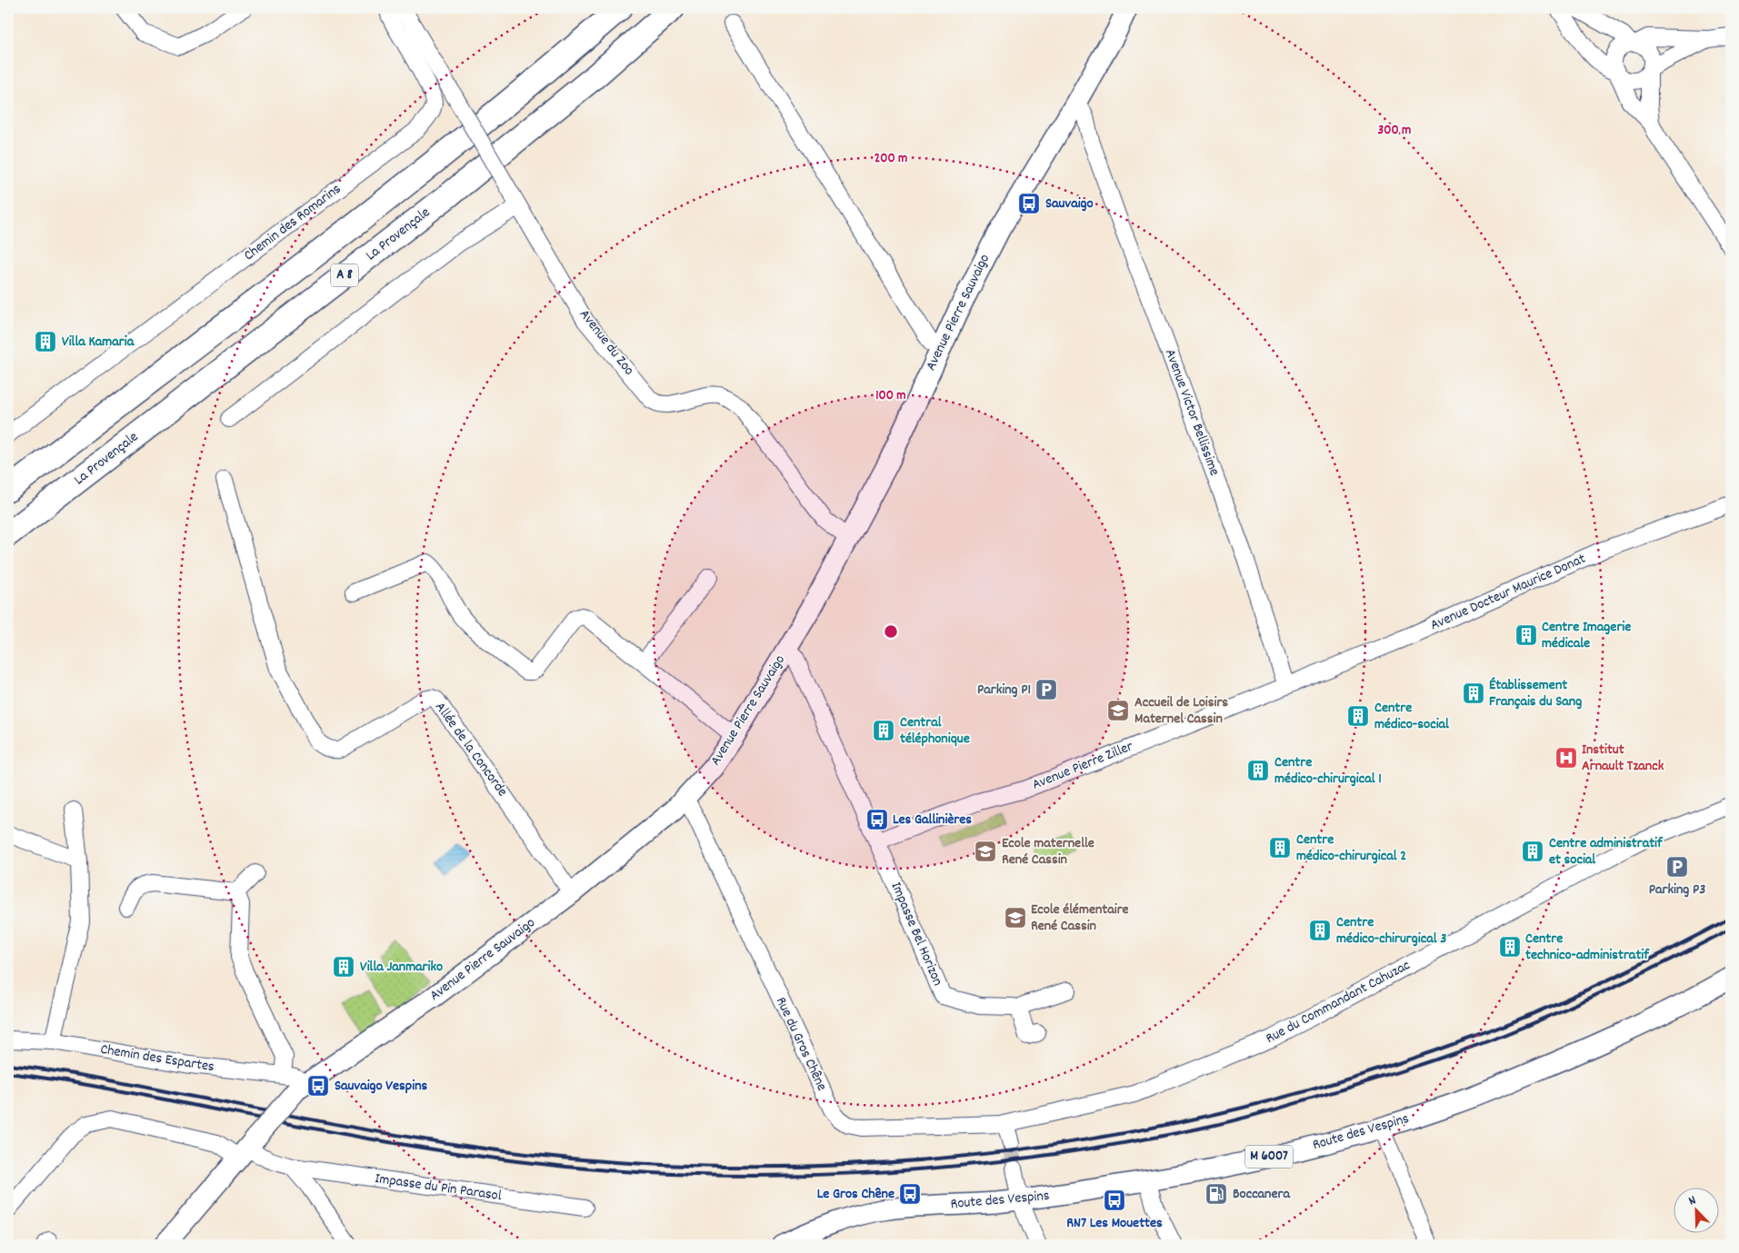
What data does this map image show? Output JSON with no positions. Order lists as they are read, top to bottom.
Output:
{
  "streets": {
    "highway": ["La Provençale", "A 8"],
    "main road": ["Avenue Pierre Sauvaigo", "Route des Vespins", "M 6007"],
    "street": [
      "Chemin des Romarins",
      "Avenue du Zoo",
      "Avenue Victor Bellissime",
      "Avenue Docteur Maurice Donat",
      "Allée de la Concorde",
      "Avenue Pierre Ziller",
      "Impasse Bel Horizon",
      "Rue du Commandant Cahuzac",
      "Rue du Gros Chêne",
      "Chemin des Espartes",
      "Impasse du Pin Parasol"
    ]
  },
  "crossings": [
    ["Avenue Pierre Sauvaigo", "Avenue du Zoo"],
    ["Avenue Pierre Sauvaigo", "Avenue Victor Bellissime"],
    ["Avenue Pierre Sauvaigo", "Allée de la Concorde"],
    ["Avenue Pierre Sauvaigo", "Rue du Gros Chêne"],
    ["Avenue Pierre Sauvaigo", "Chemin des Espartes"],
    ["Avenue Pierre Sauvaigo", "Impasse du Pin Parasol"],
    ["Avenue Victor Bellissime", "Avenue Docteur Maurice Donat"],
    ["Avenue Victor Bellissime", "Avenue Pierre Ziller"],
    ["Avenue Docteur Maurice Donat", "Avenue Pierre Ziller"],
    ["Avenue Pierre Ziller", "Impasse Bel Horizon"],
    ["Rue du Commandant Cahuzac", "Rue du Gros Chêne"]
  ],
  "places": {
    "bus stop": [
      "Sauvaigo",
      "Les Gallinières",
      "Sauvaigo Vespins",
      "Le Gros Chêne",
      "RN7 Les Mouettes"
    ],
    "building": [
      "Villa Kamaria",
      "Centre Imagerie médicale",
      "Établissement Français du Sang",
      "Centre médico-social",
      "Central téléphonique",
      "Centre médico-chirurgical 1",
      "Centre médico-chirurgical 2",
      "Centre administratif et social",
      "Centre médico-chirurgical 3",
      "Centre technico-administratif",
      "Villa Janmariko"
    ],
    "parking": ["Parking P1", "Parking P3"],
    "school or university": ["Accueil de Loisirs Maternel Cassin", "Ecole maternelle René Cassin", "Ecole élémentaire René Cassin"],
    "hospital": ["Institut Arnault Tzanck"],
    "fuel station": ["Boccanera"]
  },
  "north": "top left",
  "rings": ["300 m", "200 m", "100 m"]
}
